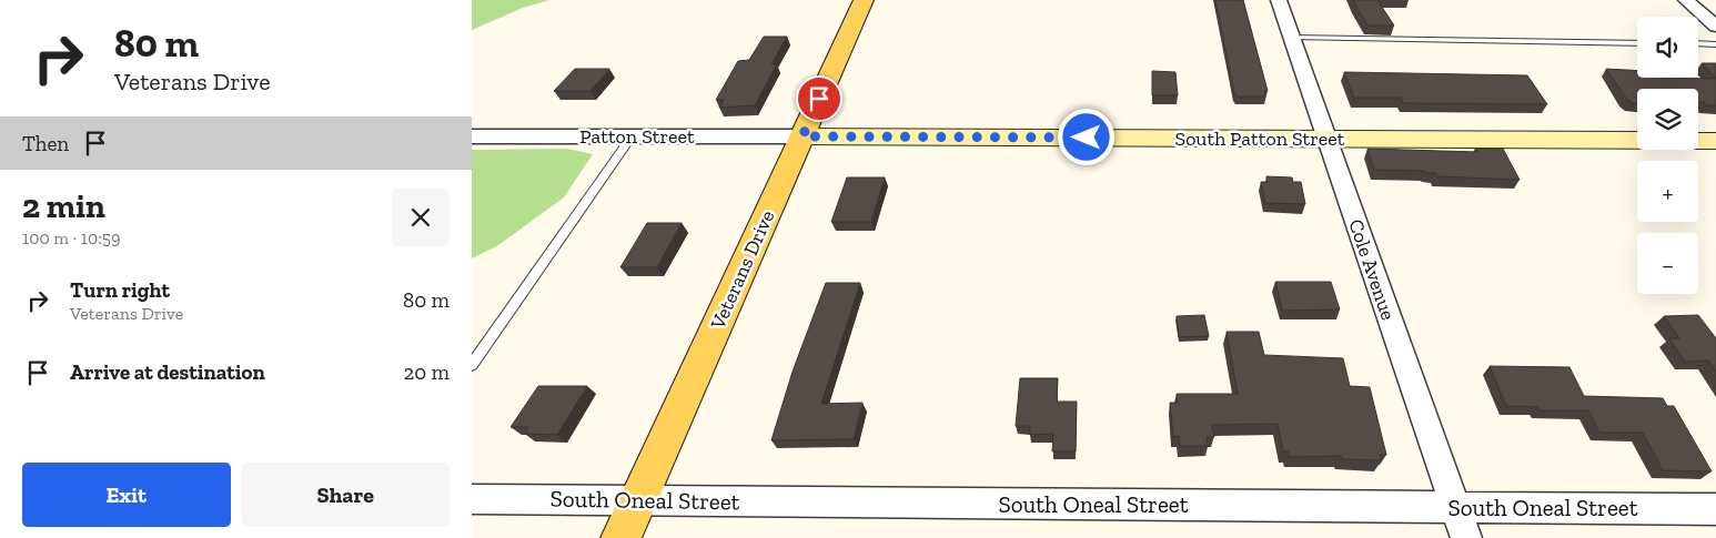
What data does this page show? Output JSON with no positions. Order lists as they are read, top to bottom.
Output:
{
  "streets": {
    "main road": ["Veterans Drive"],
    "street": [
      "Patton Street",
      "South Patton Street",
      "Cole Avenue",
      "South Oneal Street"
    ]
  },
  "crossings": [
    ["Patton Street", "South Patton Street"],
    ["Patton Street", "Veterans Drive"],
    ["South Patton Street", "Veterans Drive"],
    ["South Patton Street", "Cole Avenue"],
    ["Veterans Drive", "South Oneal Street"],
    ["Cole Avenue", "South Oneal Street"]
  ],
  "page": {
    "turn": ["80 m", "Veterans Drive"],
    "map_buttons": ["+", "−"],
    "then": "Then",
    "heading": ["2 min", "100 m · 10:59"],
    "list": [
      {
        "name": "Turn right",
        "note": "Veterans Drive",
        "value": "80 m"
      },
      {
        "name": "Arrive at destination",
        "value": "20 m"
      }
    ],
    "buttons": ["Exit", "Share"]
  }
}
